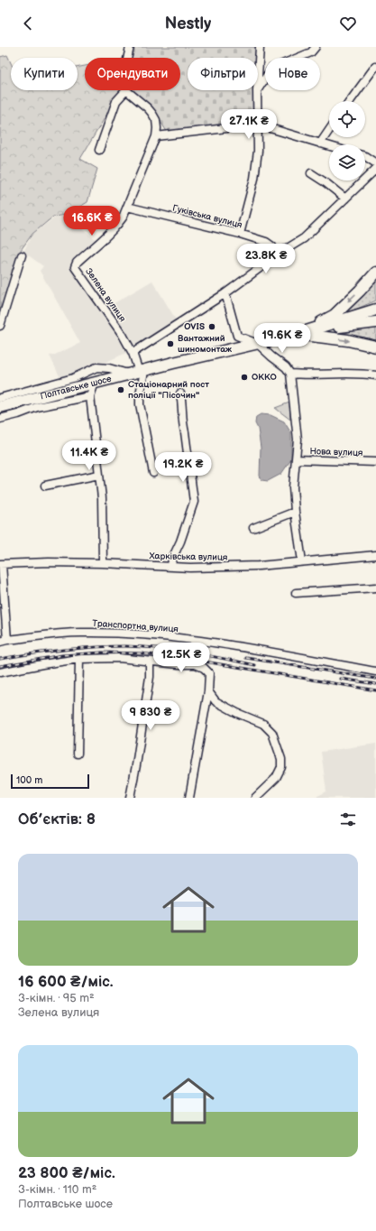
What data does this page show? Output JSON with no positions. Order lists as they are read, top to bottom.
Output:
{
  "streets": {
    "highway": ["Полтавське шосе"],
    "street": [
      "Гуківська вулиця",
      "Зелена вулиця",
      "Нова вулиця",
      "Харківська вулиця",
      "Транспортна вулиця"
    ]
  },
  "crossings": [
    ["Гуківська вулиця", "Зелена вулиця"],
    ["Зелена вулиця", "Полтавське шосе"]
  ],
  "places": [
    "OVIS",
    "Вантажний шиномонтаж",
    "ОККО",
    "Стаціонарний пост поліції \"Пісочин\""
  ],
  "scale_bar": "100 m",
  "page": {
    "header": "Nestly",
    "chip": [
      "Купити",
      "Орендувати",
      "Фільтри",
      "Нове"
    ],
    "price": [
      "27.1K ₴",
      "16.6K ₴",
      "23.8K ₴",
      "19.6K ₴",
      "11.4K ₴",
      "19.2K ₴",
      "12.5K ₴",
      "9 830 ₴"
    ],
    "scale": "100 m",
    "heading": "Об’єктів: 8",
    "list": [
      {
        "name": "16 600 ₴/міс.",
        "note": "3-кімн. · 95 m² · Зелена вулиця"
      },
      {
        "name": "23 800 ₴/міс.",
        "note": "3-кімн. · 110 m² · Полтавське шосе"
      }
    ]
  }
}
